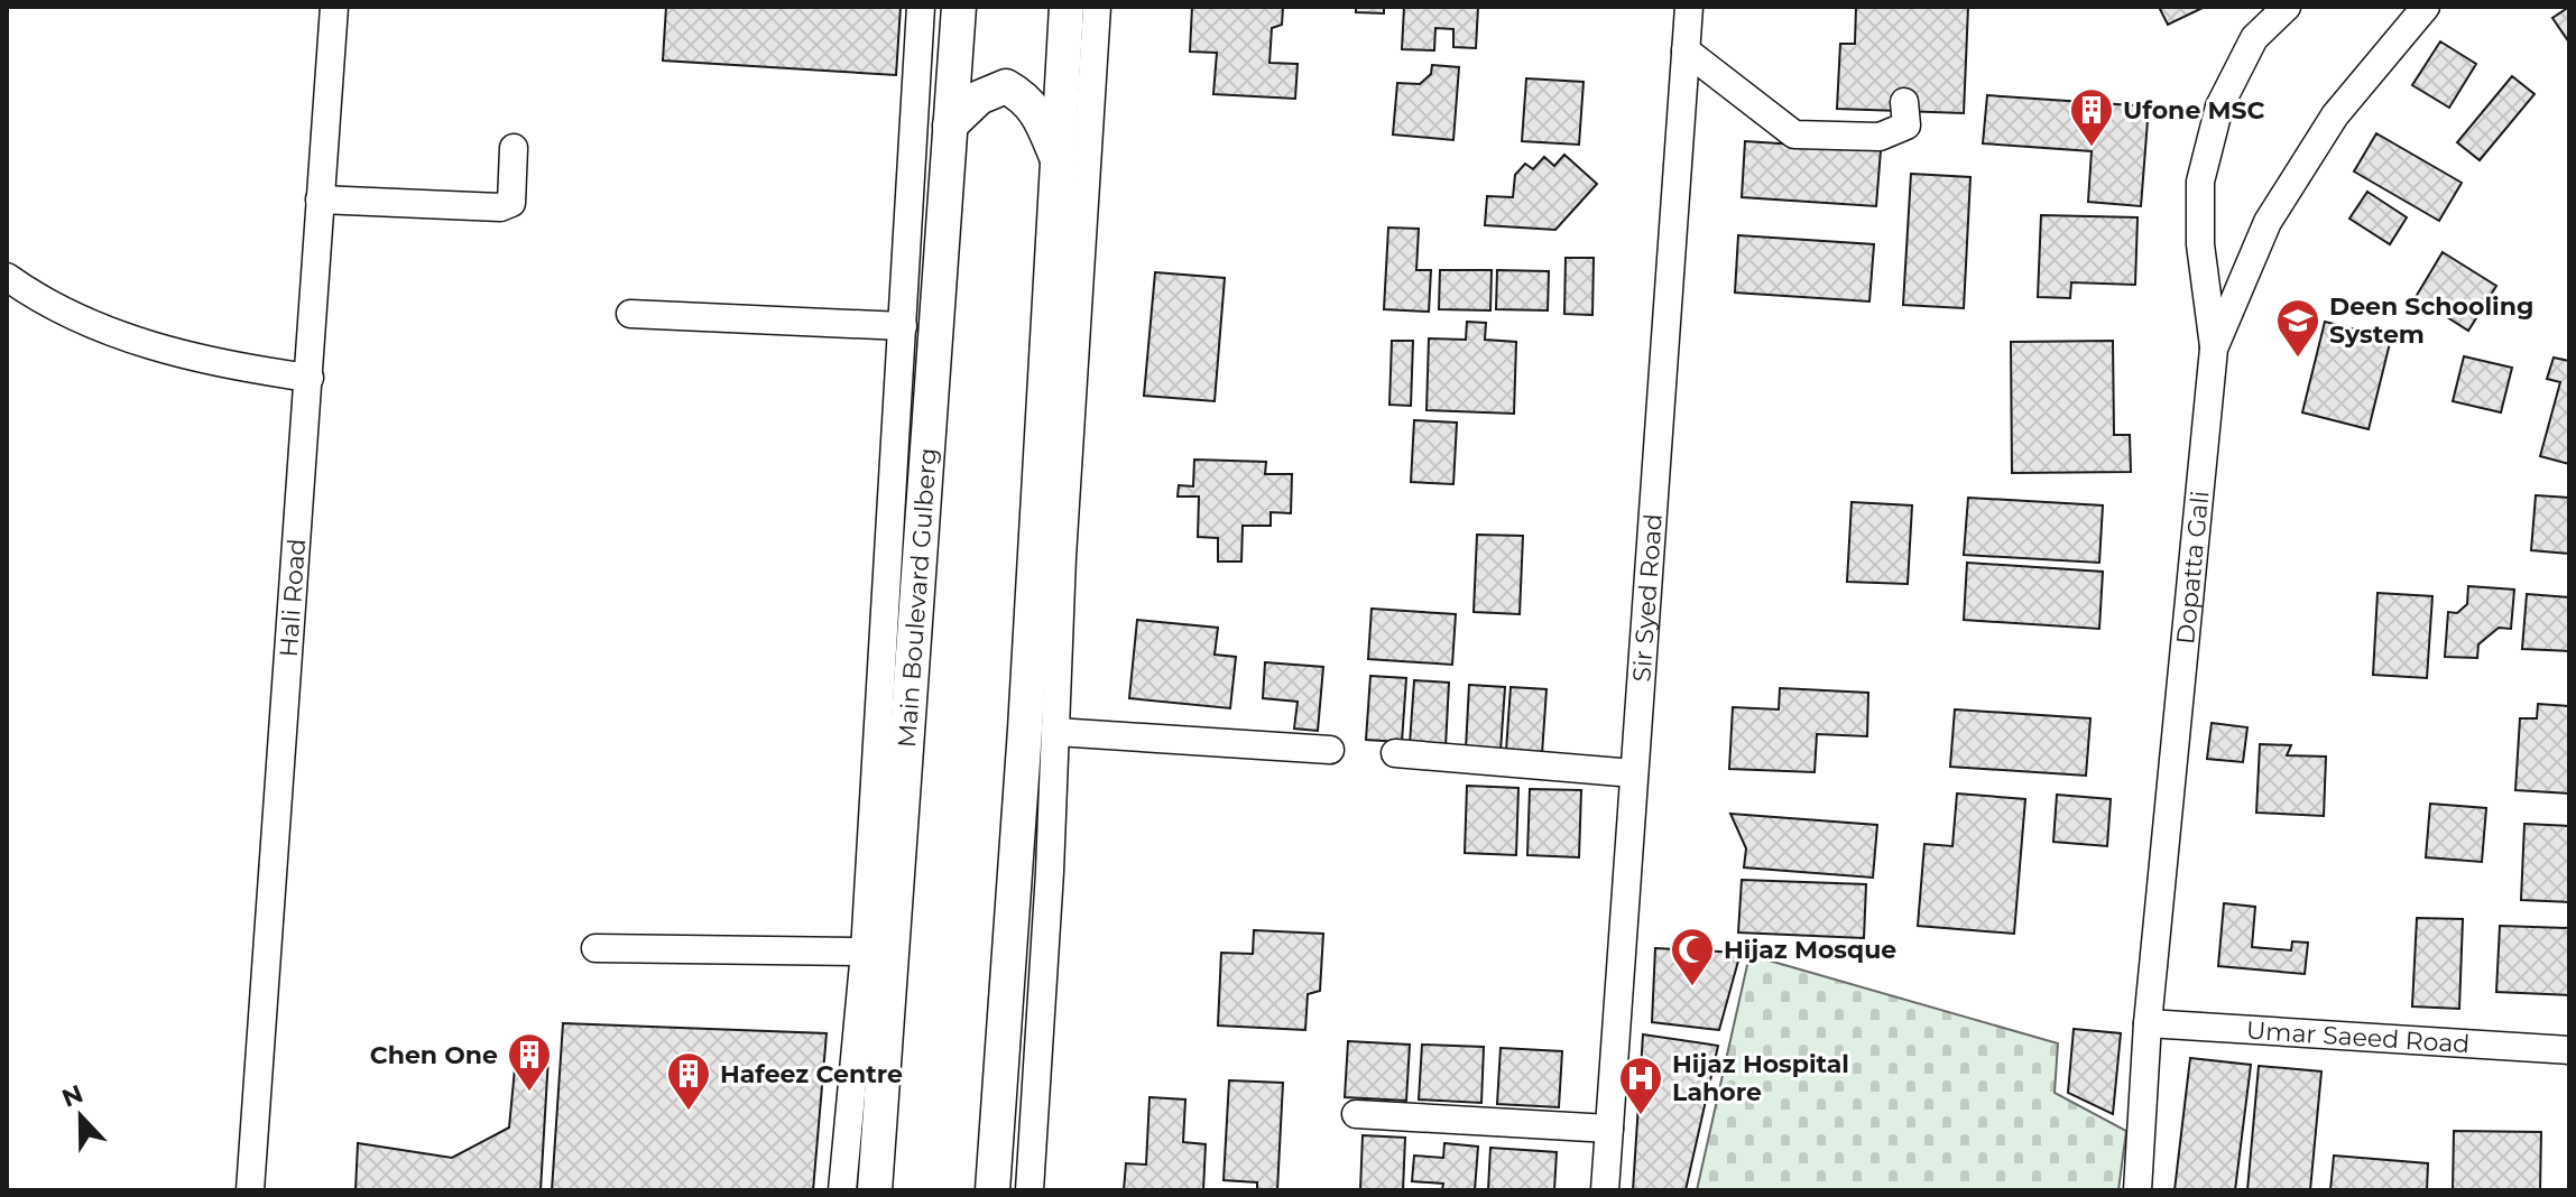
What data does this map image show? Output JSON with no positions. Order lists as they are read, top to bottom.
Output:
{
  "streets": {
    "main road": ["Main Boulevard Gulberg"],
    "street": [
      "Dopatta Gali",
      "Hali Road",
      "Sir Syed Road",
      "Umar Saeed Road"
    ]
  },
  "crossings": [
    ["Dopatta Gali", "Umar Saeed Road"]
  ],
  "places": {
    "building": ["Ufone MSC", "Chen One", "Hafeez Centre"],
    "school or university": ["Deen Schooling System"],
    "mosque": ["Hijaz Mosque"],
    "hospital": ["Hijaz Hospital Lahore"]
  },
  "north": "top"
}
